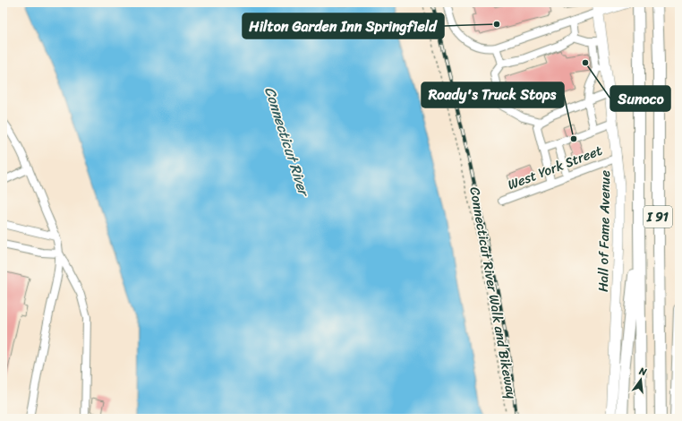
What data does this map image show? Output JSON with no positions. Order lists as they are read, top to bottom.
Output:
{
  "streets": {
    "highway": ["I 91"],
    "main road": ["Hall of Fame Avenue"],
    "street": ["West York Street"],
    "path": ["Connecticut River Walk and Bikeway"]
  },
  "crossings": [
    ["West York Street", "Hall of Fame Avenue"]
  ],
  "water": ["Connecticut River"],
  "places": ["Hilton Garden Inn Springfield", "Sunoco", "Roady's Truck Stops"],
  "north": "top"
}
